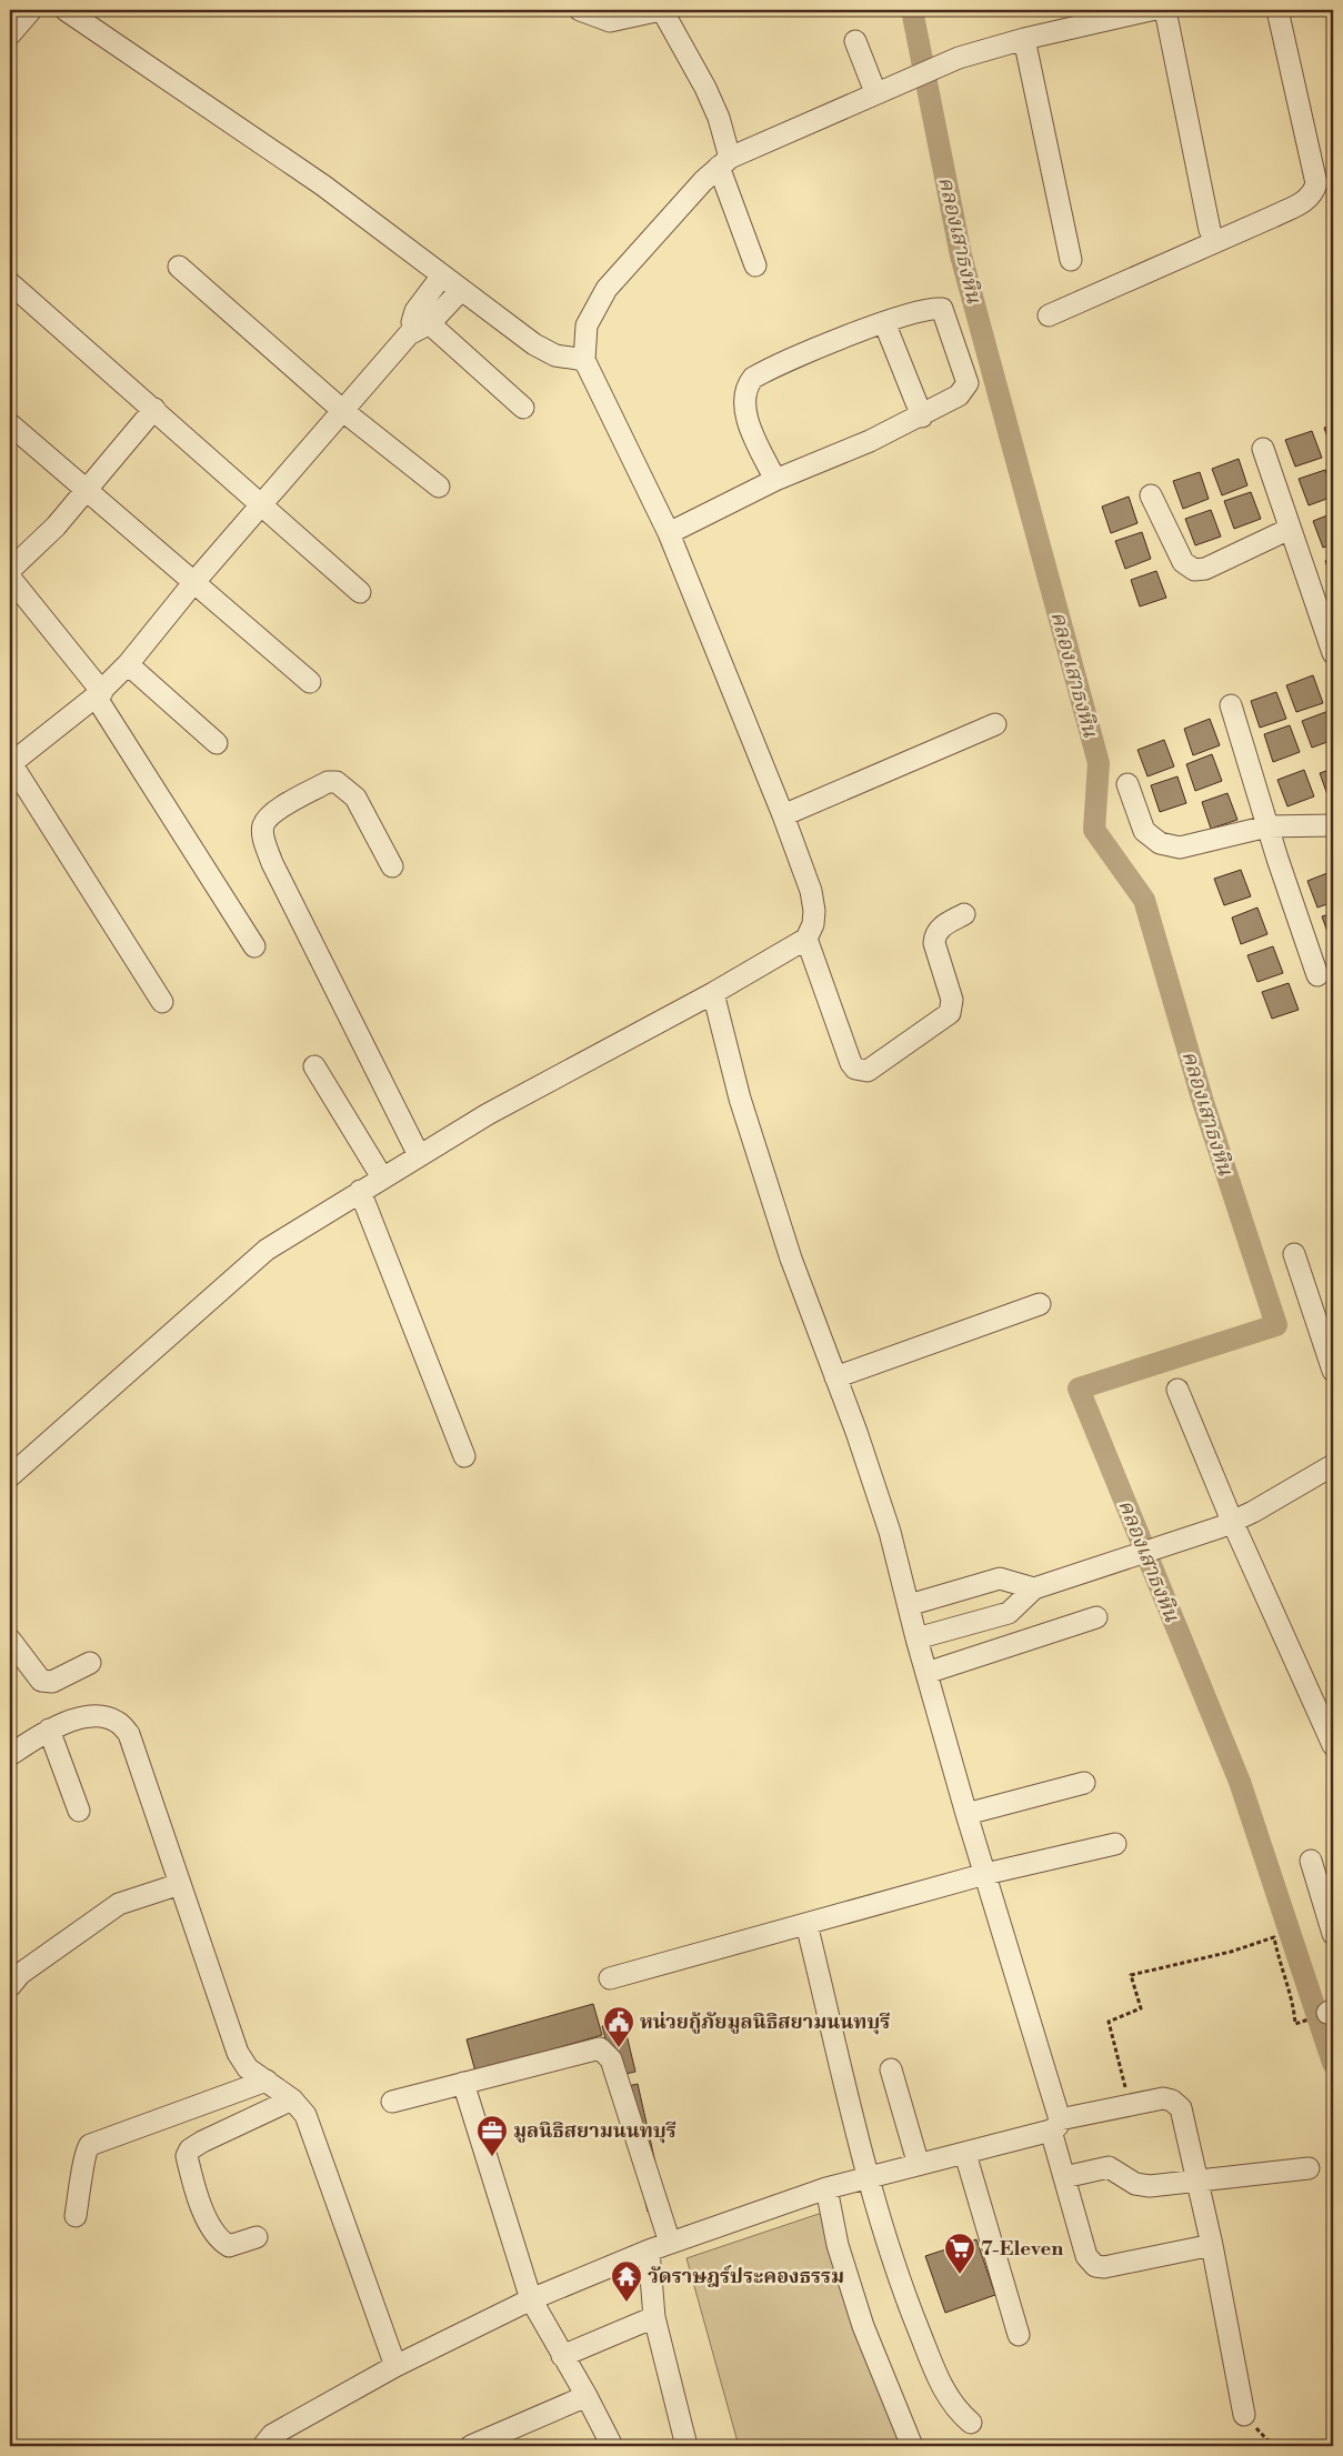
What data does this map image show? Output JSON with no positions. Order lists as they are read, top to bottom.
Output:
{
  "water": ["คลองเสาธงหิน"],
  "places": {
    "public building": ["หน่วยกู้ภัยมูลนิธิสยามนนทบุรี"],
    "office": ["มูลนิธิสยามนนทบุรี"],
    "supermarket": ["7-Eleven"],
    "temple": ["วัดราษฎร์ประคองธรรม"]
  }
}
